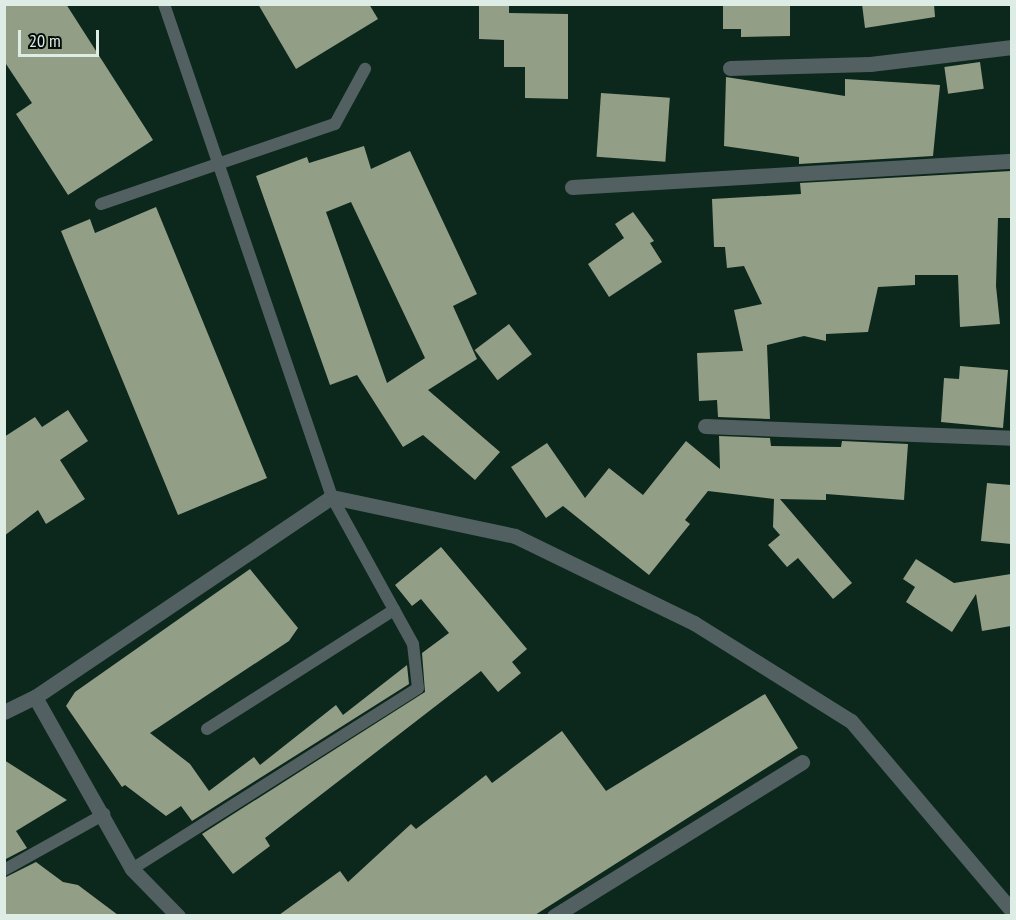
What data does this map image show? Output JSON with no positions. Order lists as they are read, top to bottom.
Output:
{
  "scale_bar": "20 m"
}
